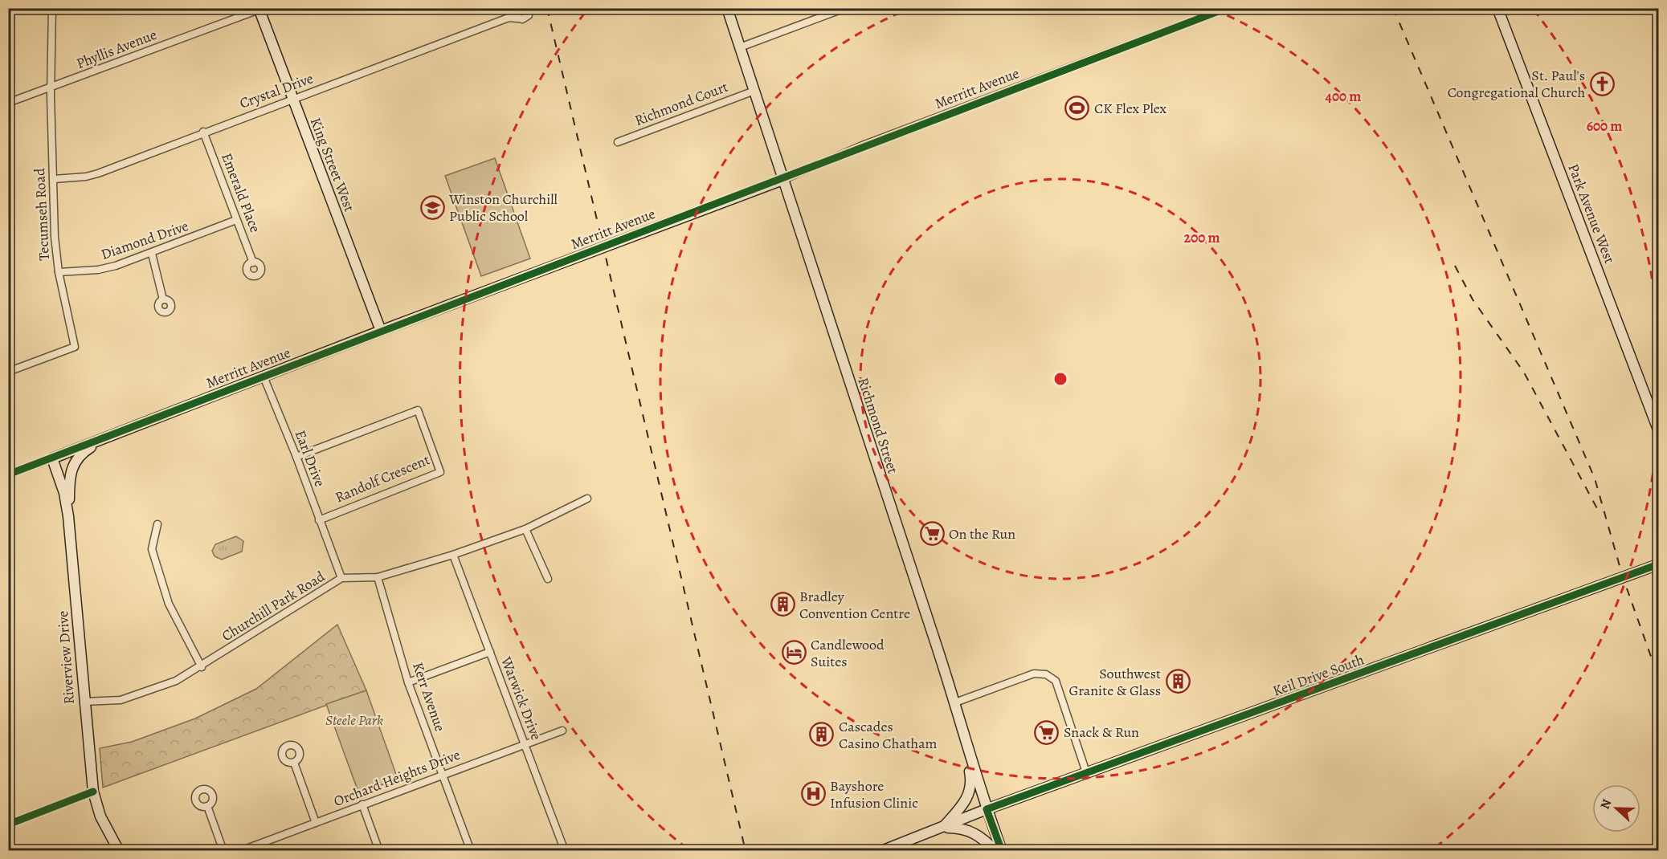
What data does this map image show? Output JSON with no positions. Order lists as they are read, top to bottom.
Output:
{
  "streets": {
    "street": [
      "Phyllis Avenue",
      "Merritt Avenue",
      "Crystal Drive",
      "Richmond Court",
      "King Street West",
      "Emerald Place",
      "Park Avenue West",
      "Tecumseh Road",
      "Diamond Drive",
      "Richmond Street",
      "Earl Drive",
      "Randolf Crescent",
      "Churchill Park Road",
      "Riverview Drive",
      "Keil Drive South",
      "Kerr Avenue",
      "Warwick Drive",
      "Orchard Heights Drive"
    ]
  },
  "crossings": [
    ["Phyllis Avenue", "King Street West"],
    ["Phyllis Avenue", "Tecumseh Road"],
    ["Merritt Avenue", "King Street West"],
    ["Merritt Avenue", "Richmond Street"],
    ["Merritt Avenue", "Earl Drive"],
    ["Merritt Avenue", "Riverview Drive"],
    ["Crystal Drive", "King Street West"],
    ["Crystal Drive", "Emerald Place"],
    ["Crystal Drive", "Tecumseh Road"],
    ["Richmond Court", "Richmond Street"],
    ["Emerald Place", "Diamond Drive"],
    ["Tecumseh Road", "Diamond Drive"],
    ["Richmond Street", "Keil Drive South"],
    ["Earl Drive", "Randolf Crescent"],
    ["Earl Drive", "Churchill Park Road"],
    ["Churchill Park Road", "Riverview Drive"],
    ["Churchill Park Road", "Kerr Avenue"],
    ["Churchill Park Road", "Warwick Drive"],
    ["Kerr Avenue", "Orchard Heights Drive"],
    ["Warwick Drive", "Orchard Heights Drive"]
  ],
  "parks": ["Steele Park"],
  "places": {
    "church": ["St. Paul's Congregational Church"],
    "sports": ["CK Flex Plex"],
    "school or university": ["Winston Churchill Public School"],
    "supermarket": ["On the Run", "Snack & Run"],
    "building": ["Bradley Convention Centre", "Southwest Granite & Glass", "Cascades Casino Chatham"],
    "hotel": ["Candlewood Suites"],
    "hospital": ["Bayshore Infusion Clinic"]
  },
  "north": "left",
  "rings": ["400 m", "600 m", "200 m"]
}
